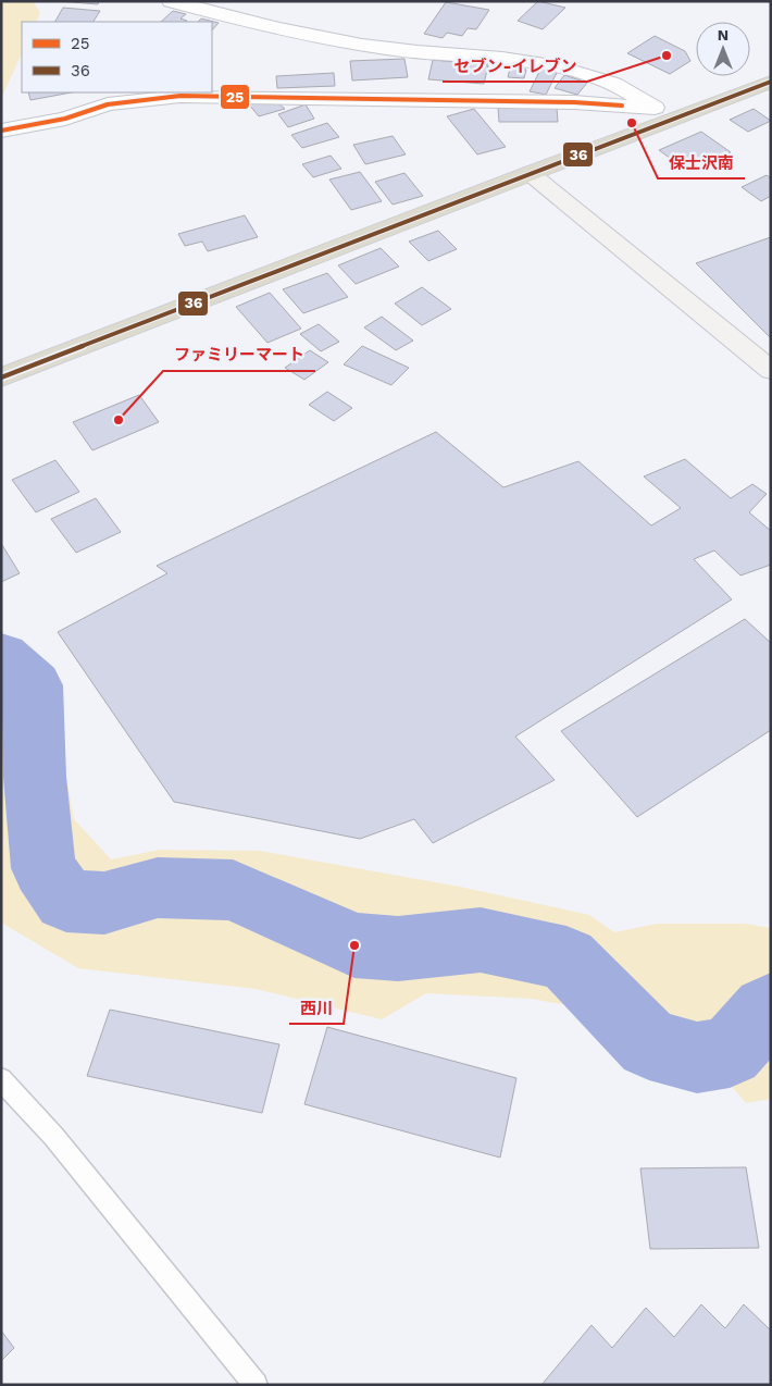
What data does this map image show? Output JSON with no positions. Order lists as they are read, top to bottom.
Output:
{
  "places": [
    "セブン-イレブン",
    "保士沢南",
    "ファミリーマート",
    "西川"
  ],
  "lines": ["transit line 36", "transit line 25"],
  "legend": ["25", "36"],
  "north": "top"
}
